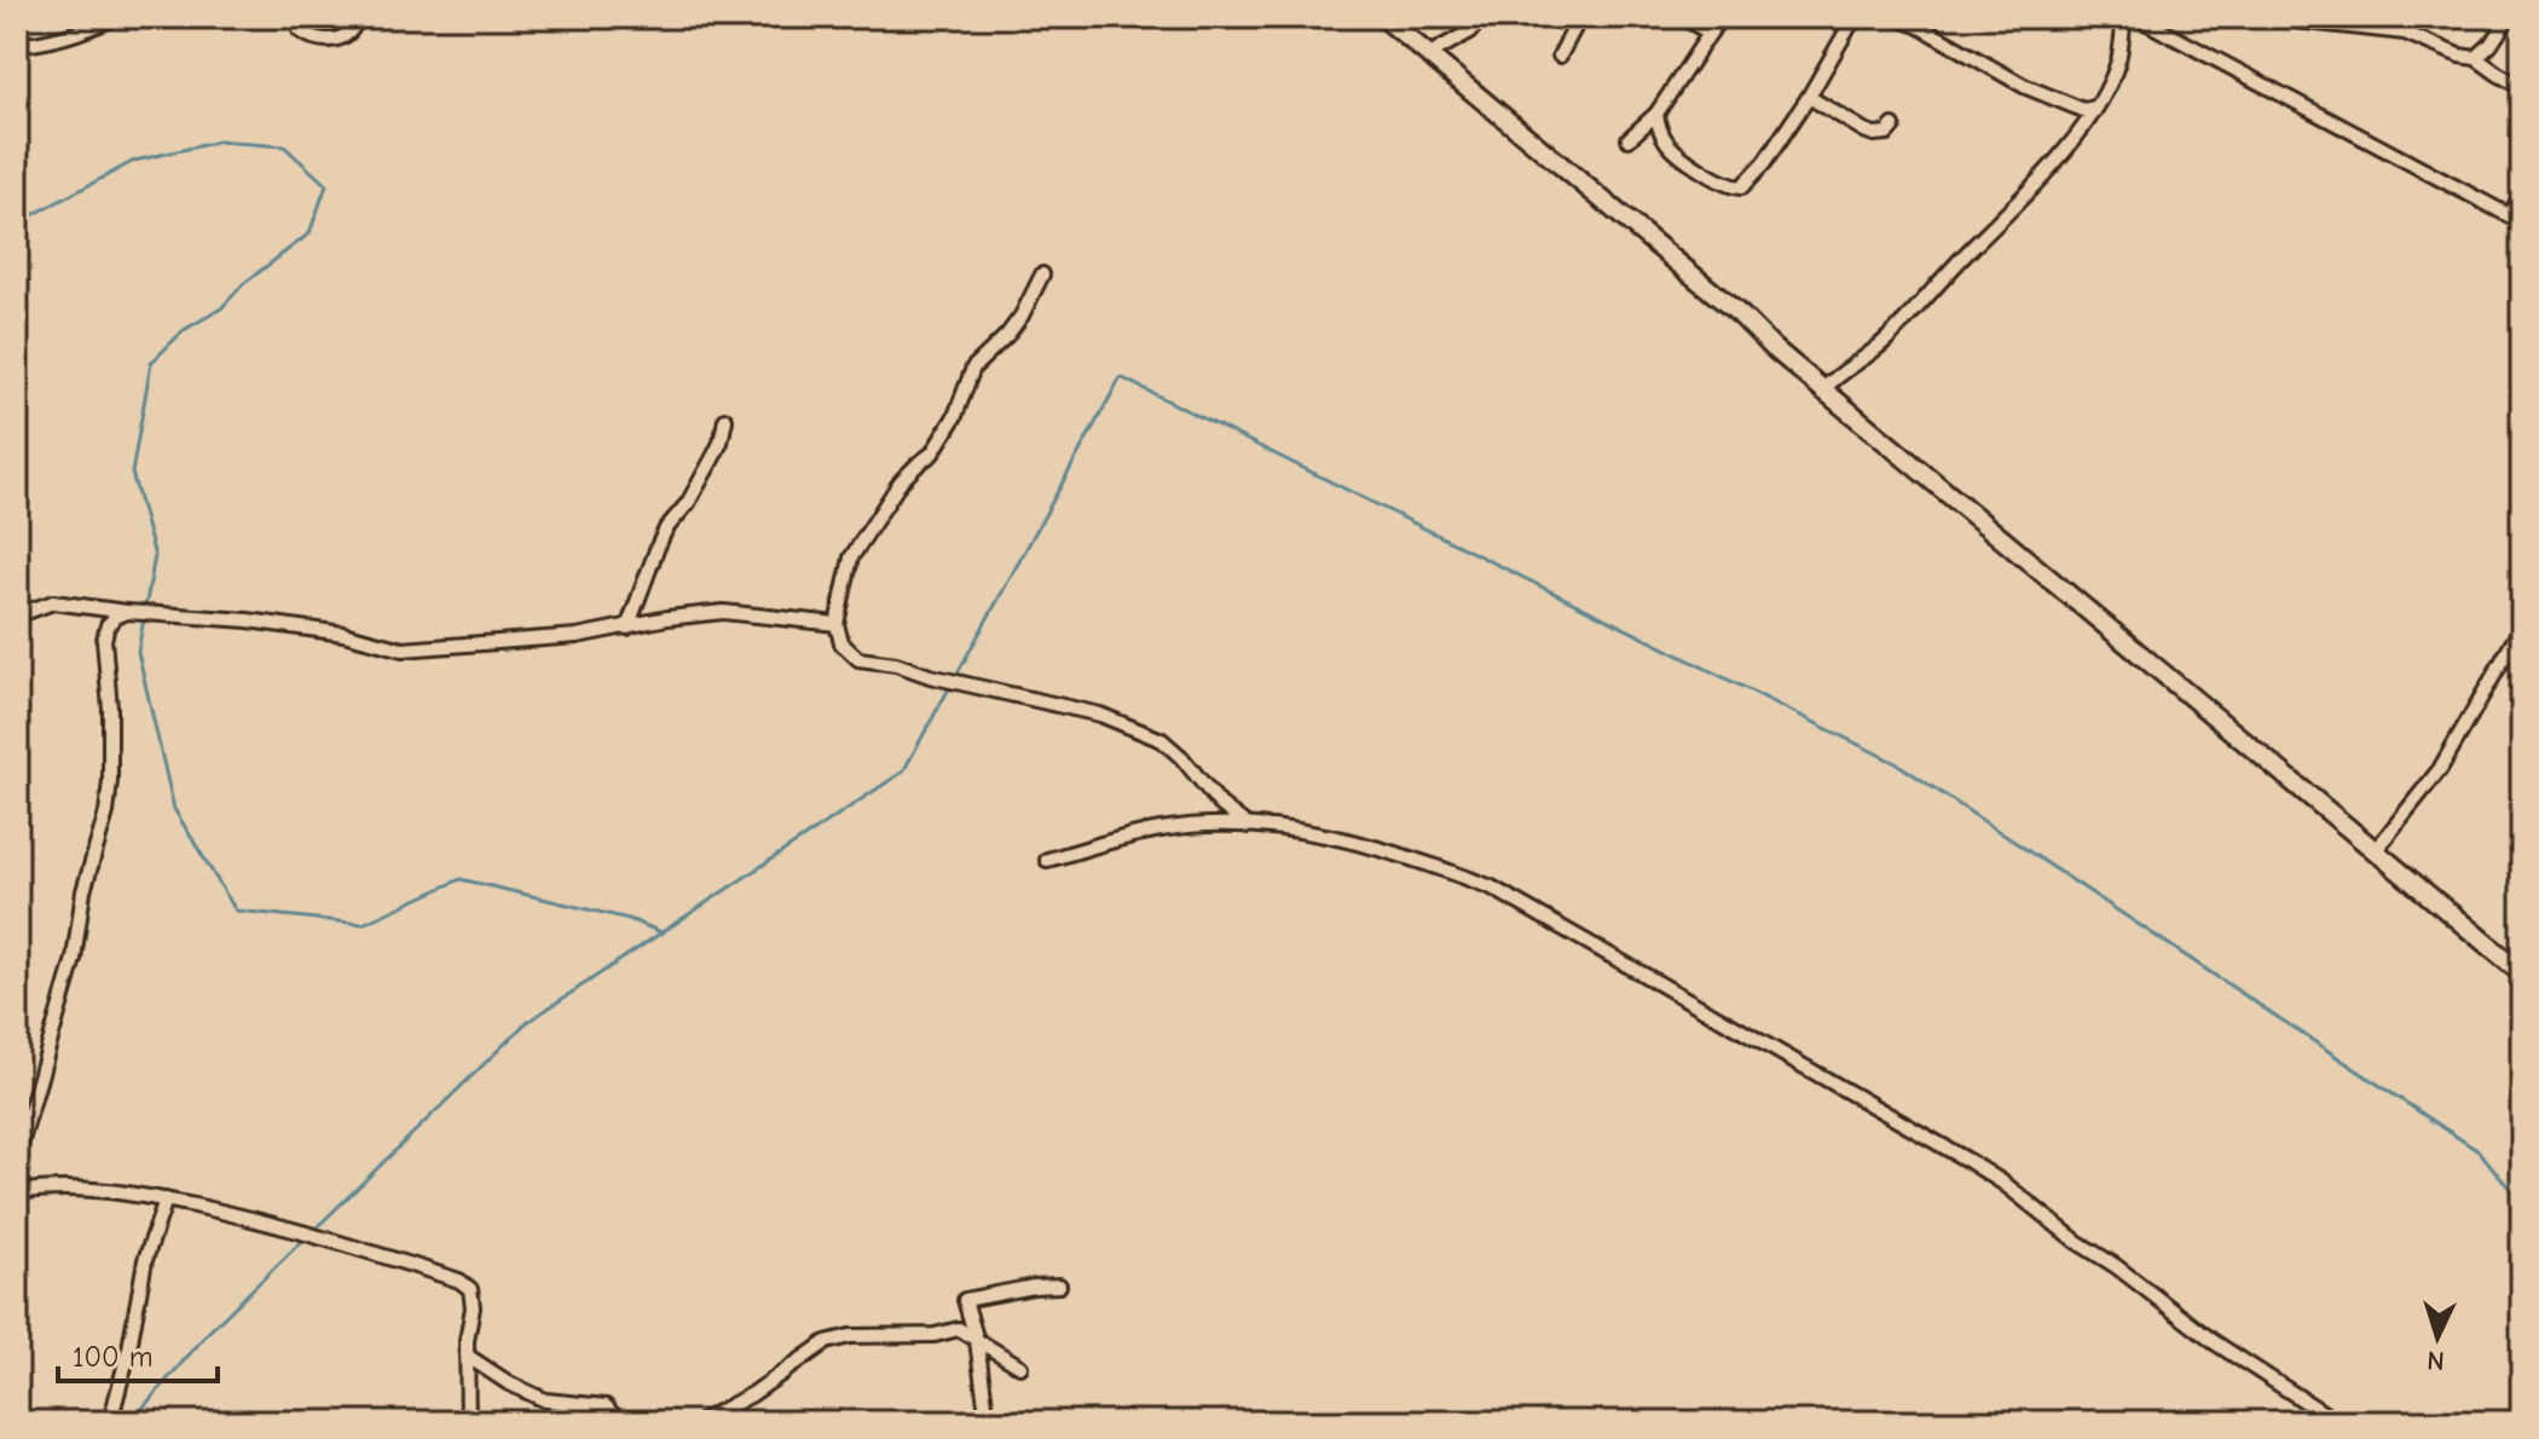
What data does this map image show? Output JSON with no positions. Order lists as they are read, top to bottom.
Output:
{
  "scale_bar": "100 m",
  "north": "bottom"
}
